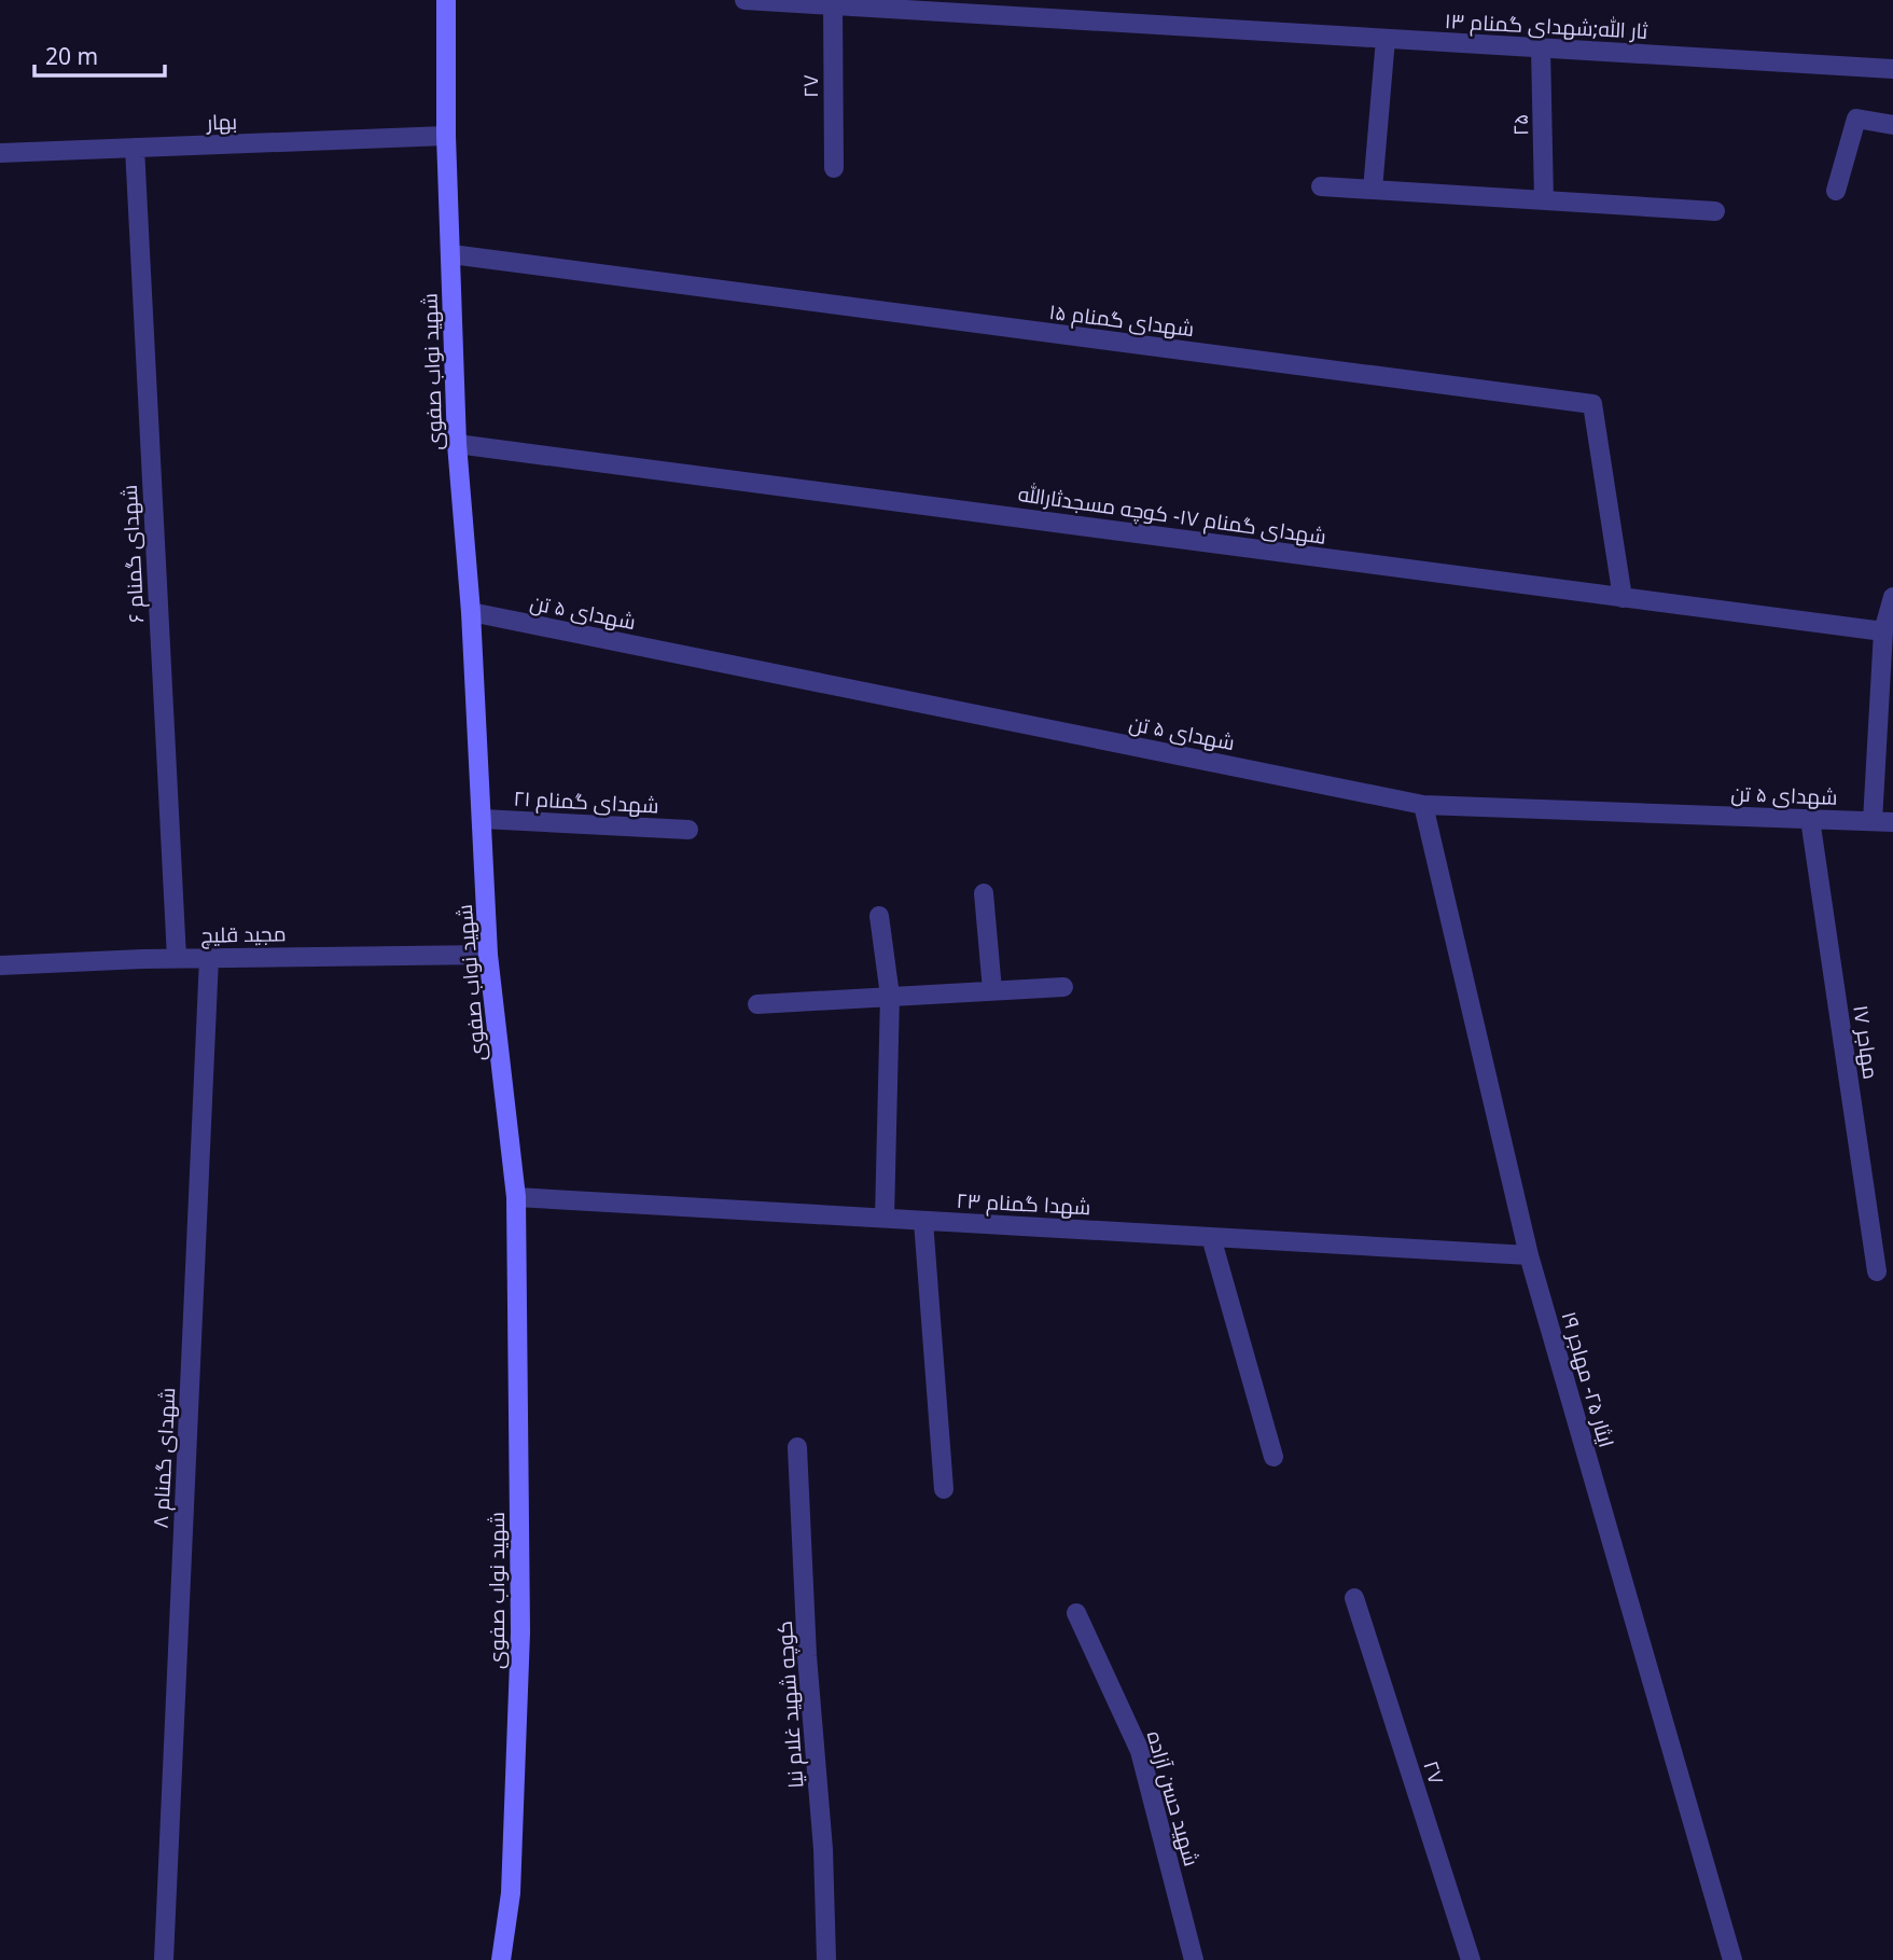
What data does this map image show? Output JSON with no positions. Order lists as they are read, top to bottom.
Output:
{
  "streets": {
    "street": [
      "ثار الله;شهدای گمنام ۱۳",
      "۲۷",
      "بهار",
      "۲۵",
      "شهدای گمنام ۱۵",
      "شهید نواب صفوی",
      "شهدای گمنام ۱۷- كوچه مسجدثارالله",
      "شهدای گمنام ۶",
      "شهدای ۵ تن",
      "شهدای گمنام ۲۱",
      "مجید قلیچ",
      "مهاجر ۱۷",
      "شهدا گمنام ۲۳",
      "ایثار ۲۵- مهاجر ۱۹",
      "شهدای گمنام ۸",
      "کوچه شهید غلام نیا",
      "شهید حسن آزاده"
    ]
  },
  "crossings": [
    ["ثار الله;شهدای گمنام ۱۳", "۲۷"],
    ["ثار الله;شهدای گمنام ۱۳", "۲۵"],
    ["بهار", "شهید نواب صفوی"],
    ["بهار", "شهدای گمنام ۶"],
    ["شهدای گمنام ۱۵", "شهید نواب صفوی"],
    ["شهدای گمنام ۱۵", "شهدای گمنام ۱۷- كوچه مسجدثارالله"],
    ["شهید نواب صفوی", "شهدای گمنام ۱۷- كوچه مسجدثارالله"],
    ["شهید نواب صفوی", "شهدای ۵ تن"],
    ["شهید نواب صفوی", "شهدای گمنام ۲۱"],
    ["شهید نواب صفوی", "مجید قلیچ"],
    ["شهید نواب صفوی", "شهدا گمنام ۲۳"],
    ["شهدای گمنام ۶", "مجید قلیچ"],
    ["شهدای ۵ تن", "مهاجر ۱۷"],
    ["شهدای ۵ تن", "ایثار ۲۵- مهاجر ۱۹"],
    ["مجید قلیچ", "شهدای گمنام ۸"],
    ["شهدا گمنام ۲۳", "ایثار ۲۵- مهاجر ۱۹"]
  ],
  "scale_bar": "20 m"
}
